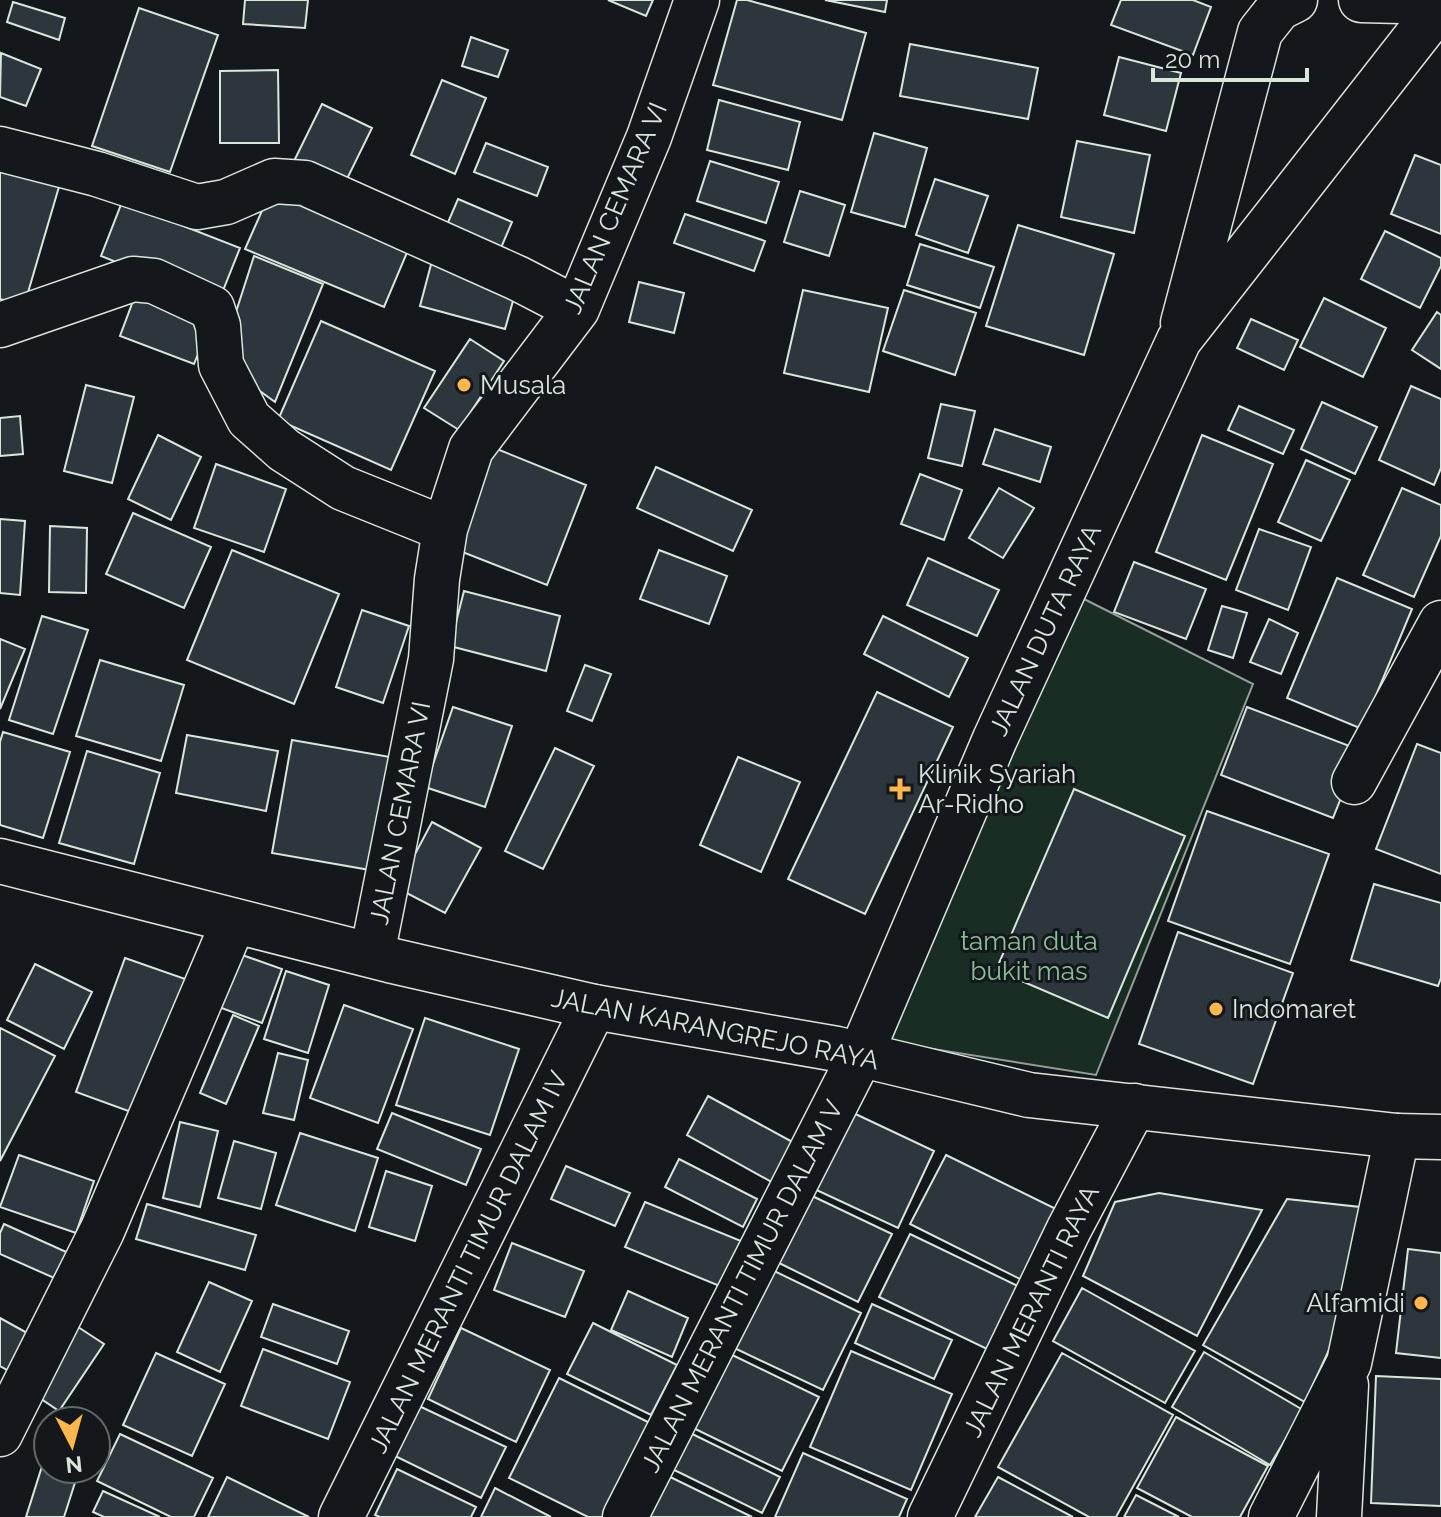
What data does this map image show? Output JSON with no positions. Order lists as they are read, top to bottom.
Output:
{
  "streets": {
    "street": [
      "JALAN CEMARA VI",
      "JALAN DUTA RAYA",
      "JALAN KARANGREJO RAYA",
      "JALAN MERANTI TIMUR DALAM IV",
      "JALAN MERANTI TIMUR DALAM V",
      "JALAN MERANTI RAYA"
    ]
  },
  "crossings": [
    ["JALAN CEMARA VI", "JALAN KARANGREJO RAYA"],
    ["JALAN DUTA RAYA", "JALAN KARANGREJO RAYA"],
    ["JALAN DUTA RAYA", "JALAN MERANTI TIMUR DALAM V"],
    ["JALAN KARANGREJO RAYA", "JALAN MERANTI TIMUR DALAM IV"],
    ["JALAN KARANGREJO RAYA", "JALAN MERANTI TIMUR DALAM V"],
    ["JALAN KARANGREJO RAYA", "JALAN MERANTI RAYA"]
  ],
  "parks": ["taman duta bukit mas"],
  "places": {
    "other": ["Musala", "Indomaret", "Alfamidi"],
    "health": ["Klinik Syariah Ar-Ridho"]
  },
  "scale_bar": "20 m",
  "north": "bottom"
}
